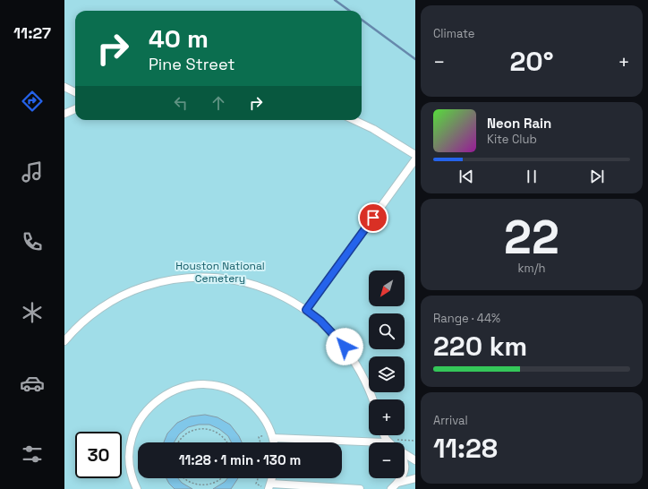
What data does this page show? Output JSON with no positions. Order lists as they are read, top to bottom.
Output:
{
  "parks": ["Houston National Cemetery"],
  "north": "bottom left",
  "page": {
    "tabs": "11:27",
    "tile": [
      "Climate",
      ["22", "km/h"],
      ["Range · 44%", "220 km"],
      ["Arrival", "11:28"]
    ],
    "turn": ["40 m", "Pine Street"],
    "heat": ["−", "20°", "+"],
    "song": ["Neon Rain", "Kite Club"],
    "map_buttons": ["+", "−"],
    "limit": "30",
    "trip": "11:28 · 1 min · 130 m"
  }
}
